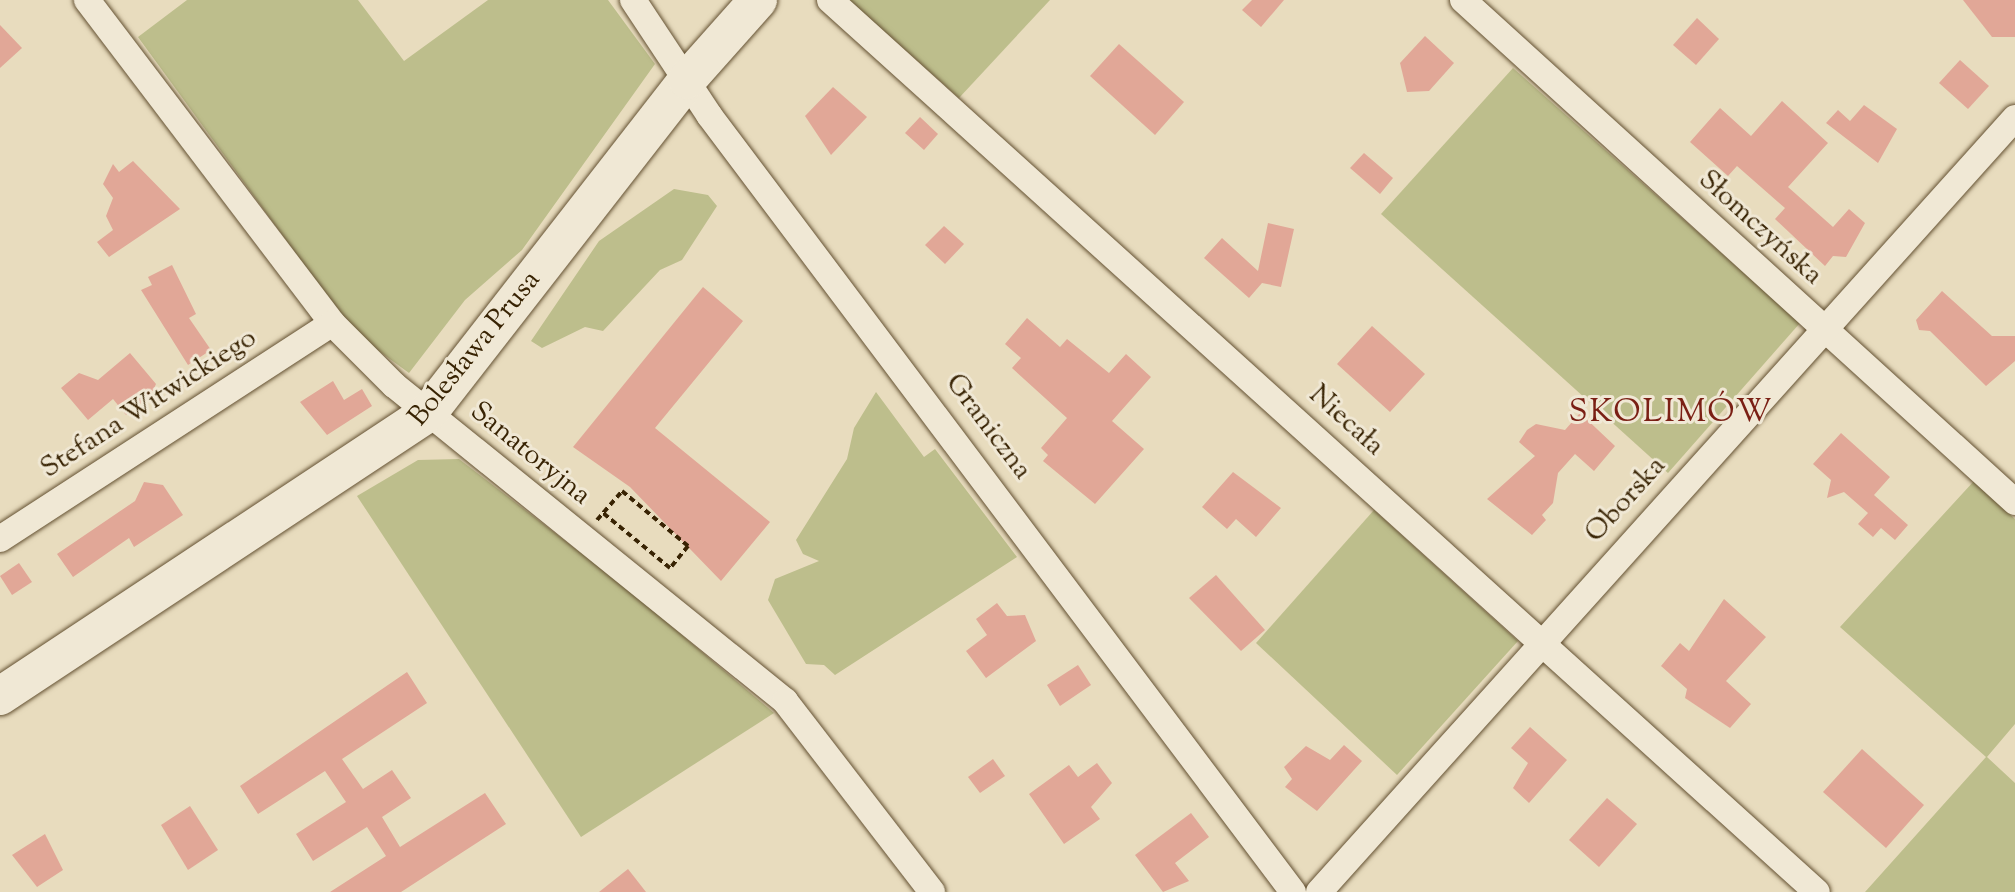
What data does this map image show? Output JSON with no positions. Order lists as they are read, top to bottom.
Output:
{
  "streets": {
    "street": [
      "Słomczyńska",
      "Bolesława Prusa",
      "Stefana Witwickiego",
      "Niecała",
      "Graniczna",
      "Sanatoryjna",
      "Oborska"
    ]
  },
  "crossings": [
    ["Słomczyńska", "Oborska"],
    ["Bolesława Prusa", "Graniczna"],
    ["Bolesława Prusa", "Sanatoryjna"],
    ["Stefana Witwickiego", "Sanatoryjna"],
    ["Niecała", "Oborska"]
  ],
  "districts": ["SKOLIMÓW"]
}
